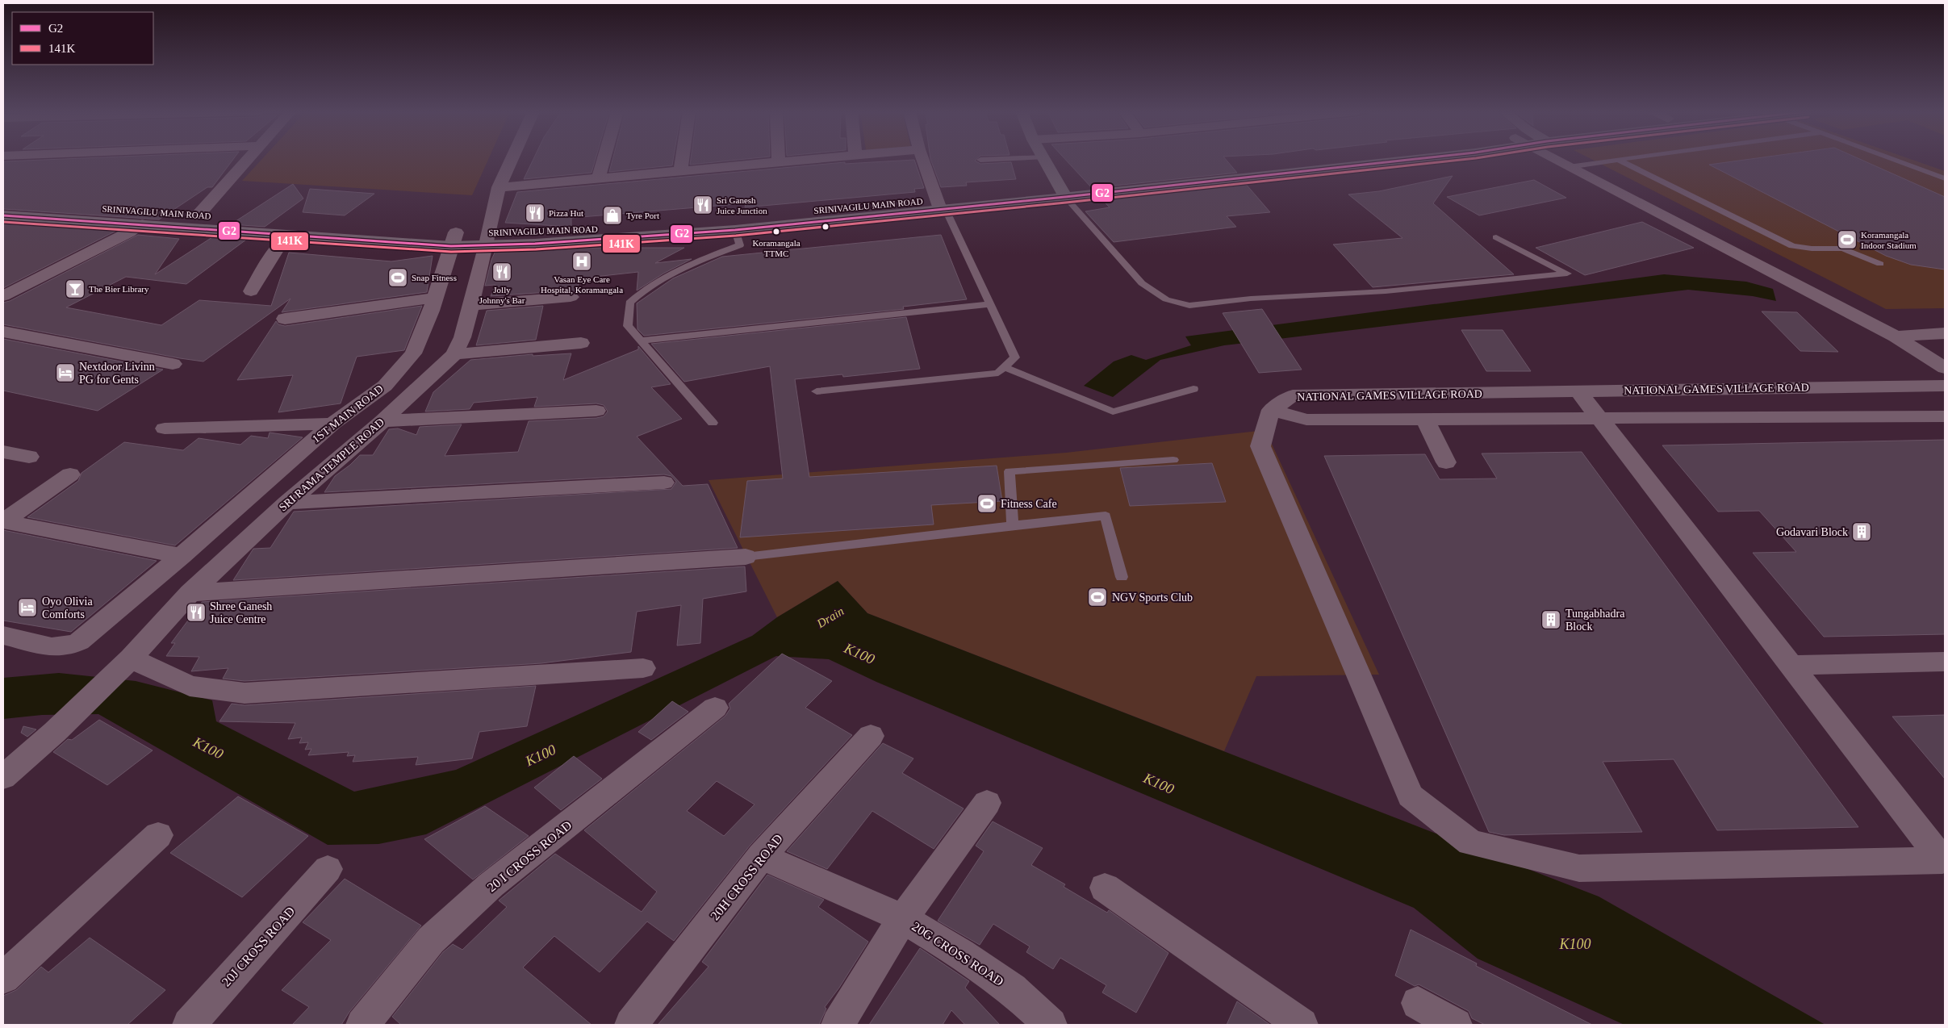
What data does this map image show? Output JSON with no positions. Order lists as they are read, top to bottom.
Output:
{
  "streets": {
    "main road": ["SRINIVAGILU MAIN ROAD"],
    "street": [
      "NATIONAL GAMES VILLAGE ROAD",
      "1ST MAIN ROAD",
      "SRI RAMA TEMPLE ROAD",
      "20 I CROSS ROAD",
      "20H CROSS ROAD",
      "20J CROSS ROAD",
      "20G CROSS ROAD"
    ]
  },
  "crossings": [
    ["SRINIVAGILU MAIN ROAD", "1ST MAIN ROAD"],
    ["SRINIVAGILU MAIN ROAD", "SRI RAMA TEMPLE ROAD"]
  ],
  "water": ["Drain", "K100"],
  "places": {
    "restaurant": [
      "Sri Ganesh Juice Junction",
      "Pizza Hut",
      "Jolly Johnny's Bar",
      "Shree Ganesh Juice Centre"
    ],
    "shop": ["Tyre Port"],
    "other": ["Koramangala TTMC"],
    "sports": [
      "Koramangala Indoor Stadium",
      "Snap Fitness",
      "Fitness Cafe",
      "NGV Sports Club"
    ],
    "hospital": ["Vasan Eye Care Hospital, Koramangala"],
    "bar": ["The Bier Library"],
    "hotel": ["Nextdoor Livinn PG for Gents", "Oyo Olivia Comforts"],
    "building": ["Godavari Block", "Tungabhadra Block"]
  },
  "lines": ["transit line G2", "transit line 141K"],
  "legend": ["G2", "141K"]
}
